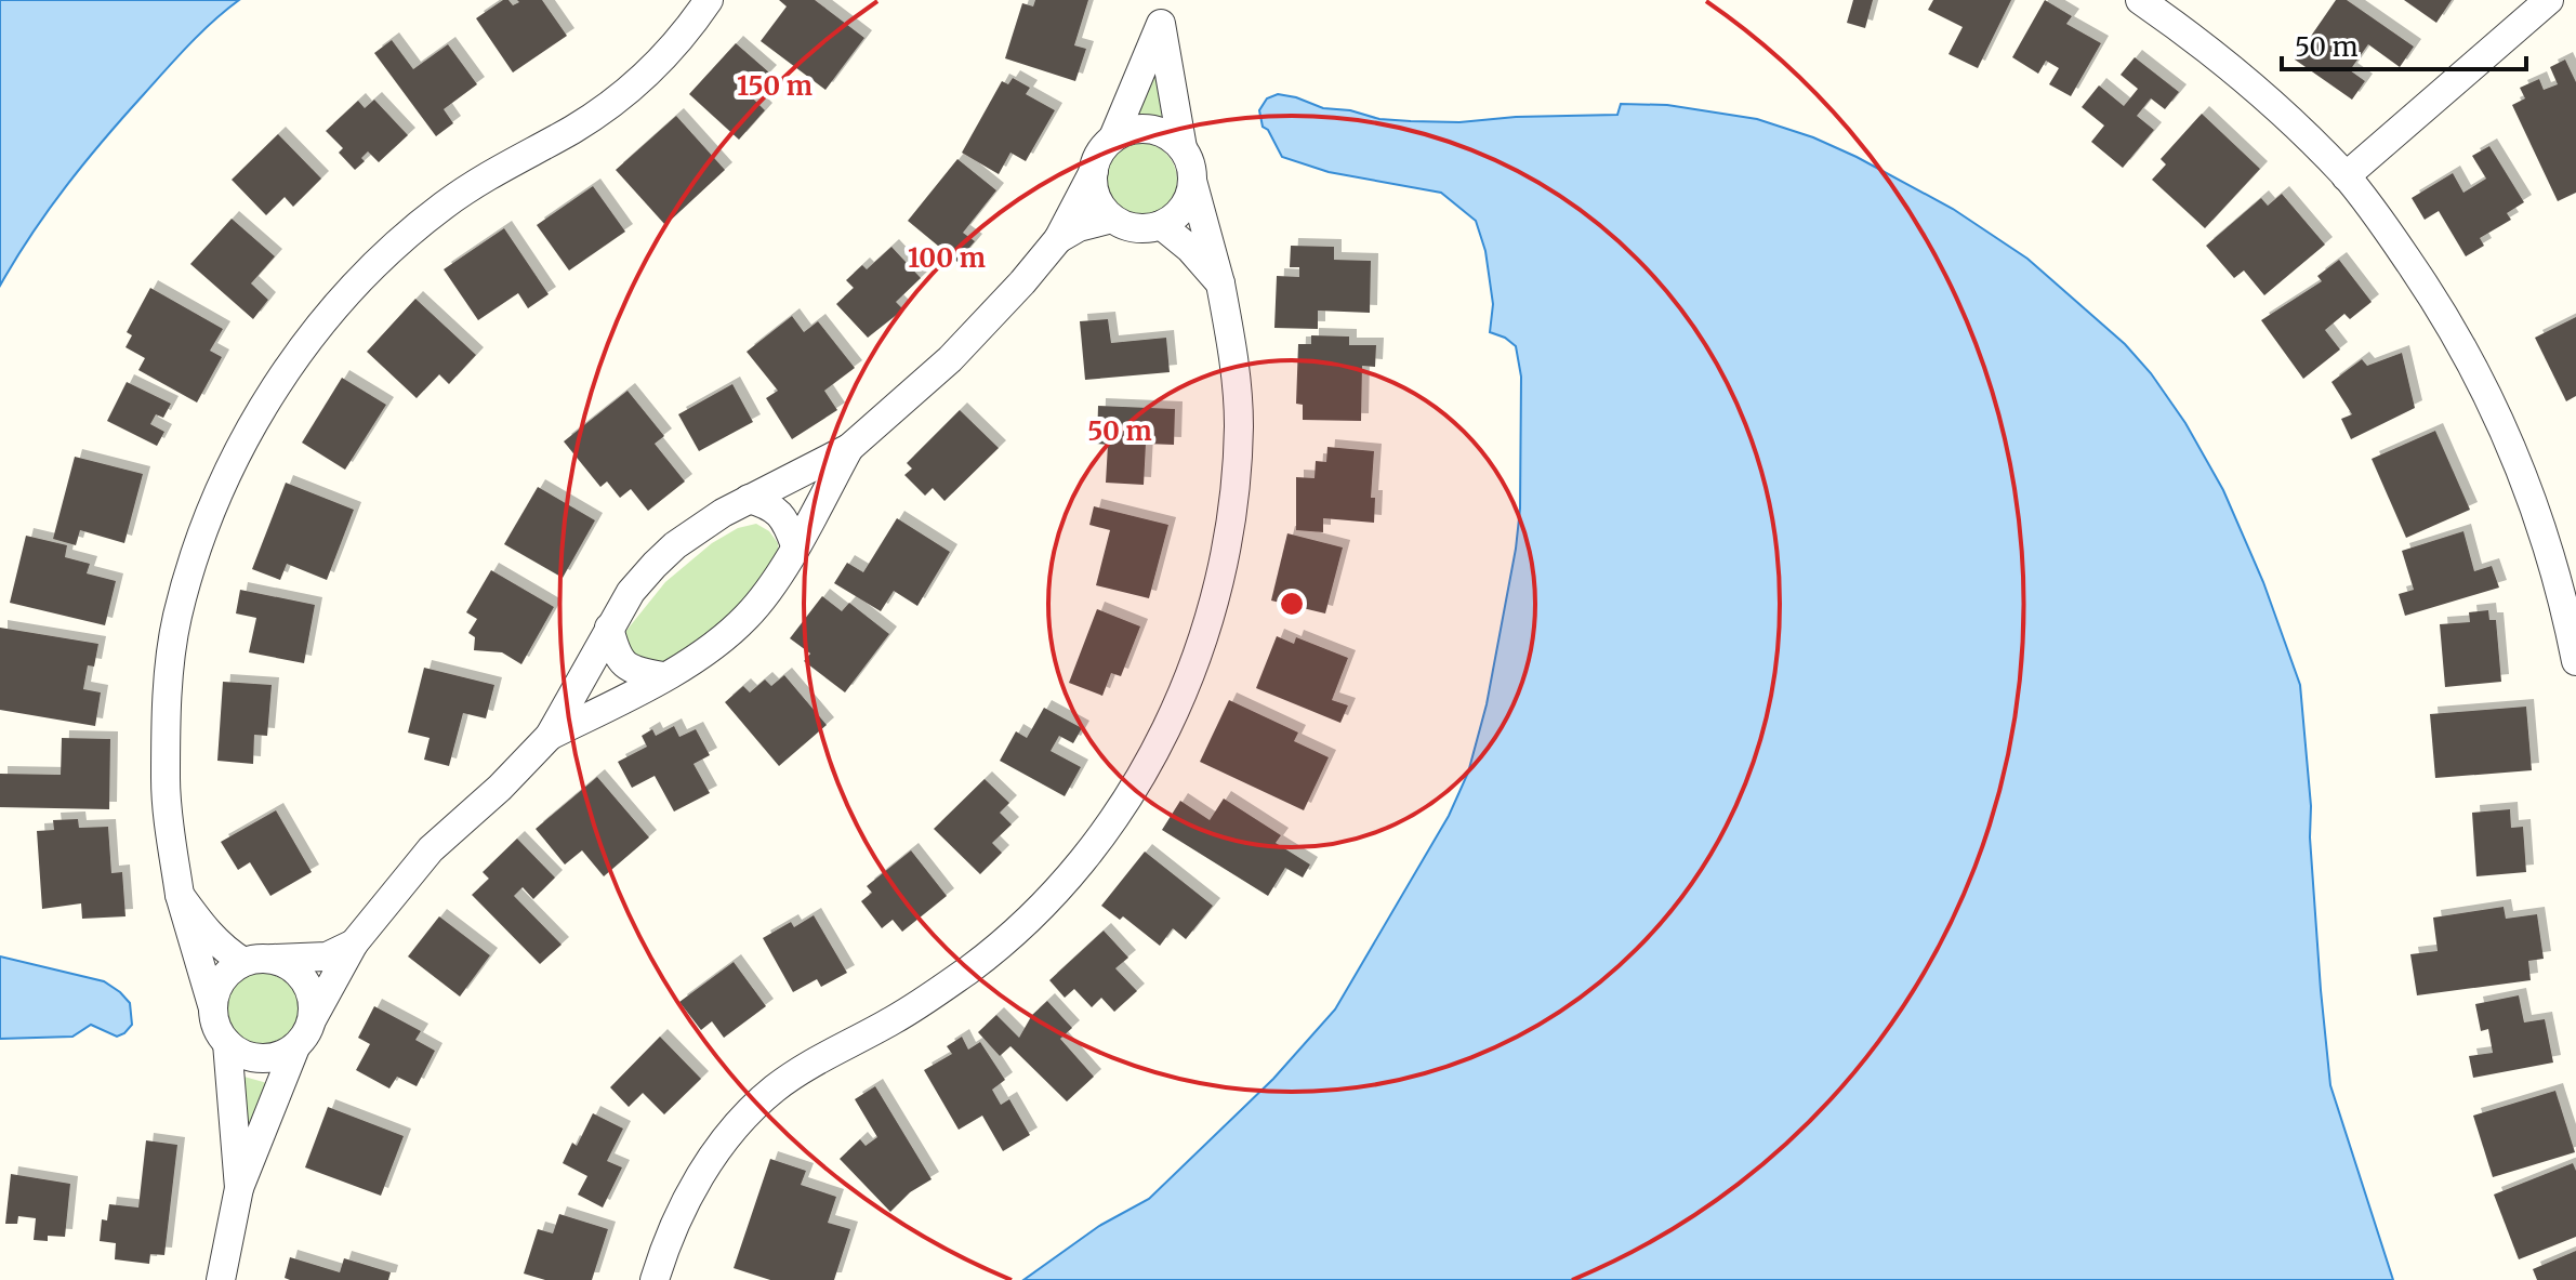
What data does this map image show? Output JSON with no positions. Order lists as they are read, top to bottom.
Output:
{
  "scale_bar": "50 m",
  "rings": ["150 m", "100 m", "50 m"]
}
